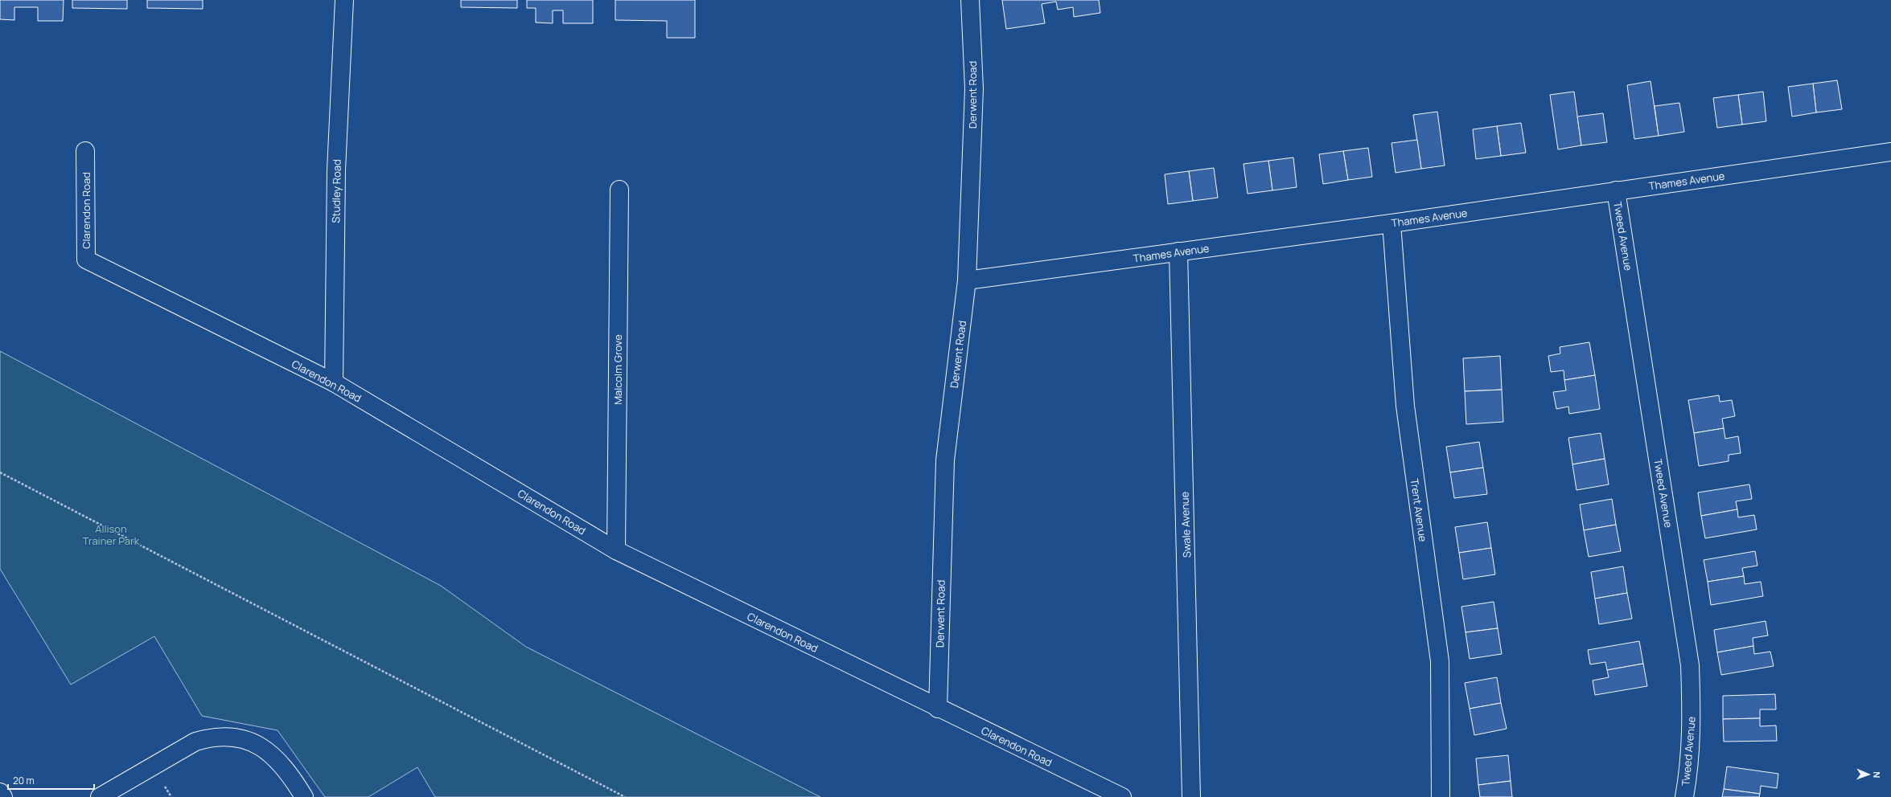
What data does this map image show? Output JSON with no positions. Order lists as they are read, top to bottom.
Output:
{
  "streets": {
    "street": [
      "Derwent Road",
      "Thames Avenue",
      "Studley Road",
      "Clarendon Road",
      "Tweed Avenue",
      "Malcolm Grove",
      "Trent Avenue",
      "Swale Avenue"
    ]
  },
  "crossings": [
    ["Derwent Road", "Thames Avenue"],
    ["Derwent Road", "Clarendon Road"],
    ["Thames Avenue", "Tweed Avenue"],
    ["Thames Avenue", "Trent Avenue"],
    ["Thames Avenue", "Swale Avenue"],
    ["Studley Road", "Clarendon Road"],
    ["Clarendon Road", "Malcolm Grove"]
  ],
  "parks": ["Allison Trainer Park"],
  "scale_bar": "20 m",
  "north": "right"
}
